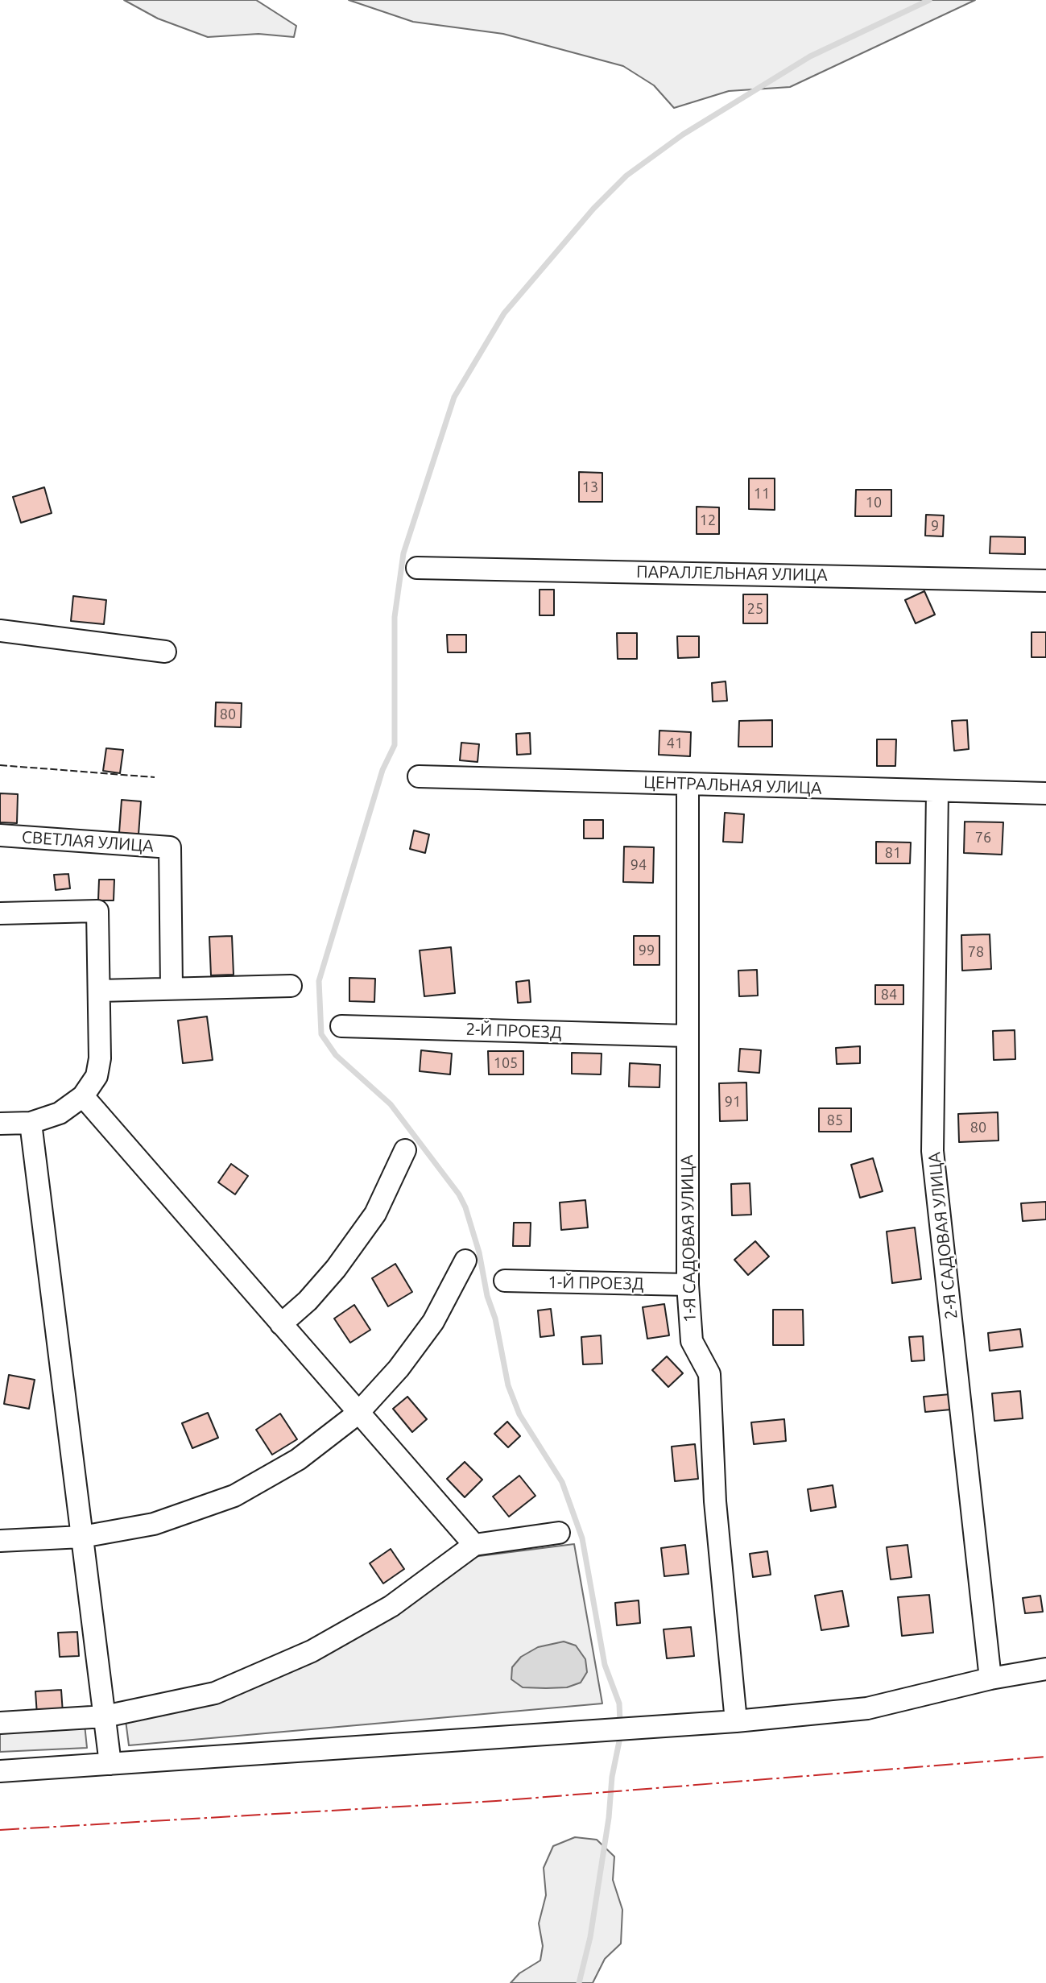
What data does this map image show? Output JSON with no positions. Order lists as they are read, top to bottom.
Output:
{
  "streets": {
    "street": [
      "ПАРАЛЛЕЛЬНАЯ УЛИЦА",
      "ЦЕНТРАЛЬНАЯ УЛИЦА",
      "СВЕТЛАЯ УЛИЦА",
      "2-Й ПРОЕЗД",
      "2-Я САДОВАЯ УЛИЦА",
      "1-Я САДОВАЯ УЛИЦА",
      "1-Й ПРОЕЗД"
    ]
  },
  "crossings": [
    ["ЦЕНТРАЛЬНАЯ УЛИЦА", "2-Я САДОВАЯ УЛИЦА"],
    ["ЦЕНТРАЛЬНАЯ УЛИЦА", "1-Я САДОВАЯ УЛИЦА"],
    ["2-Й ПРОЕЗД", "1-Я САДОВАЯ УЛИЦА"],
    ["1-Я САДОВАЯ УЛИЦА", "1-Й ПРОЕЗД"]
  ],
  "house_numbers": [
    "13",
    "11",
    "10",
    "12",
    "9",
    "25",
    "80",
    "41",
    "76",
    "81",
    "94",
    "99",
    "78",
    "84",
    "105",
    "91",
    "85",
    "80"
  ]
}
